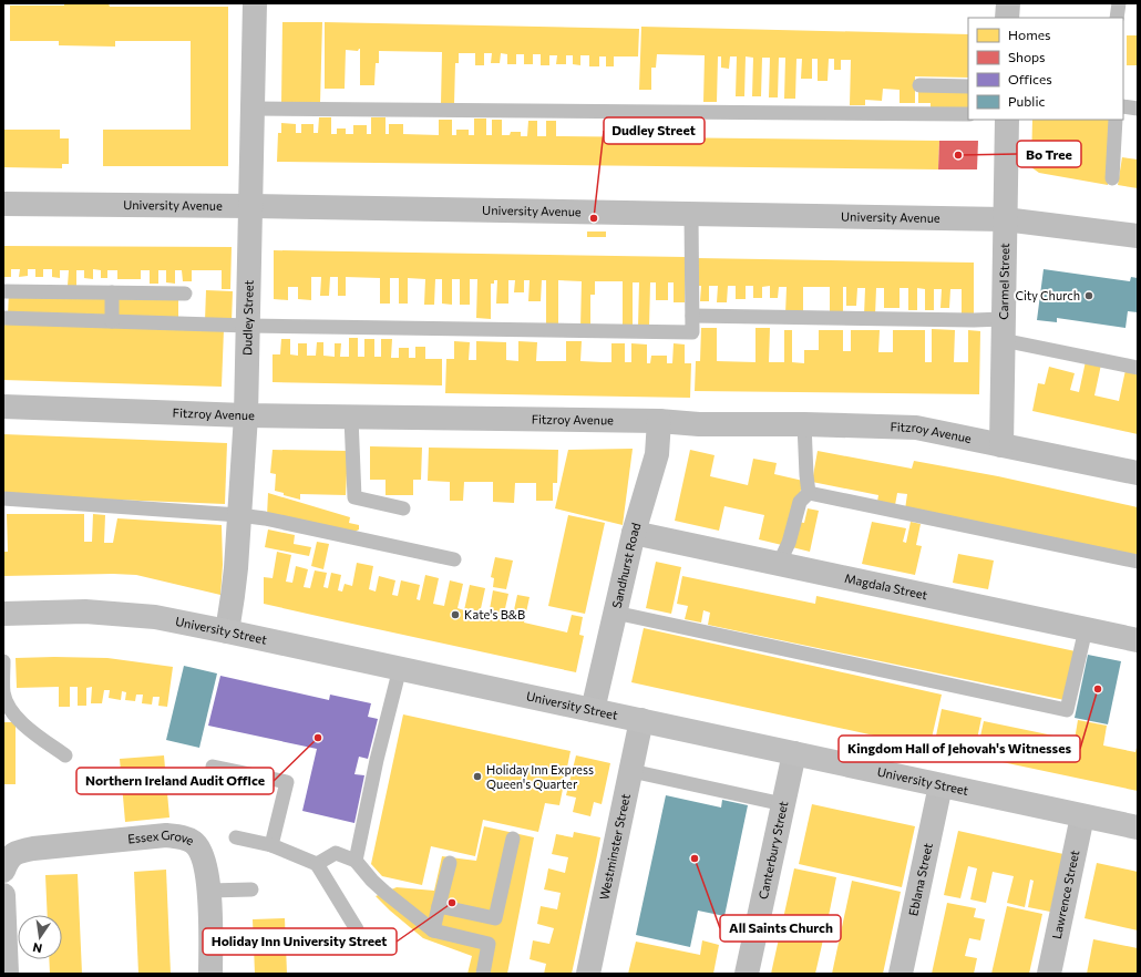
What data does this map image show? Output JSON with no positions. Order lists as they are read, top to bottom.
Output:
{
  "streets": {
    "street": [
      "University Avenue",
      "Carmel Street",
      "Dudley Street",
      "Fitzroy Avenue",
      "Sandhurst Road",
      "Magdala Street",
      "University Street",
      "Essex Grove",
      "Westminster Street",
      "Canterbury Street",
      "Eblana Street",
      "Lawrence Street"
    ]
  },
  "crossings": [
    ["University Avenue", "Carmel Street"],
    ["University Avenue", "Dudley Street"],
    ["Carmel Street", "Fitzroy Avenue"],
    ["Dudley Street", "Fitzroy Avenue"],
    ["Dudley Street", "University Street"],
    ["Fitzroy Avenue", "Sandhurst Road"],
    ["Sandhurst Road", "Magdala Street"],
    ["Sandhurst Road", "University Street"],
    ["University Street", "Westminster Street"],
    ["University Street", "Canterbury Street"],
    ["University Street", "Eblana Street"],
    ["University Street", "Lawrence Street"]
  ],
  "places": [
    "Bo Tree",
    "Dudley Street",
    "City Church",
    "Kate's B&B",
    "Kingdom Hall of Jehovah's Witnesses",
    "Northern Ireland Audit Office",
    "Holiday Inn Express Queen's Quarter",
    "All Saints Church",
    "Holiday Inn University Street"
  ],
  "legend": [
    "Homes",
    "Shops",
    "Offices",
    "Public"
  ],
  "north": "bottom"
}
